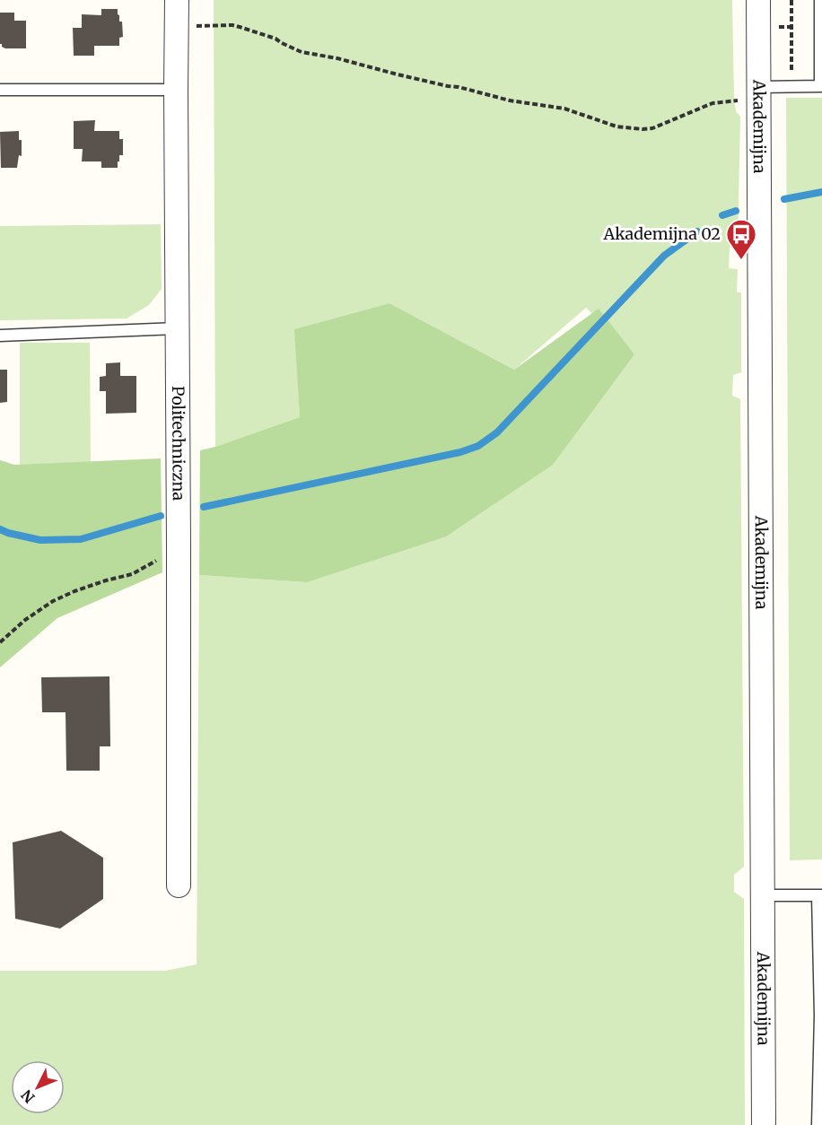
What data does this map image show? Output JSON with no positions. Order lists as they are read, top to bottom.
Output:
{
  "streets": {
    "street": ["Akademijna", "Politechniczna"]
  },
  "places": {
    "bus stop": ["Akademijna 02"]
  },
  "north": "bottom left"
}
